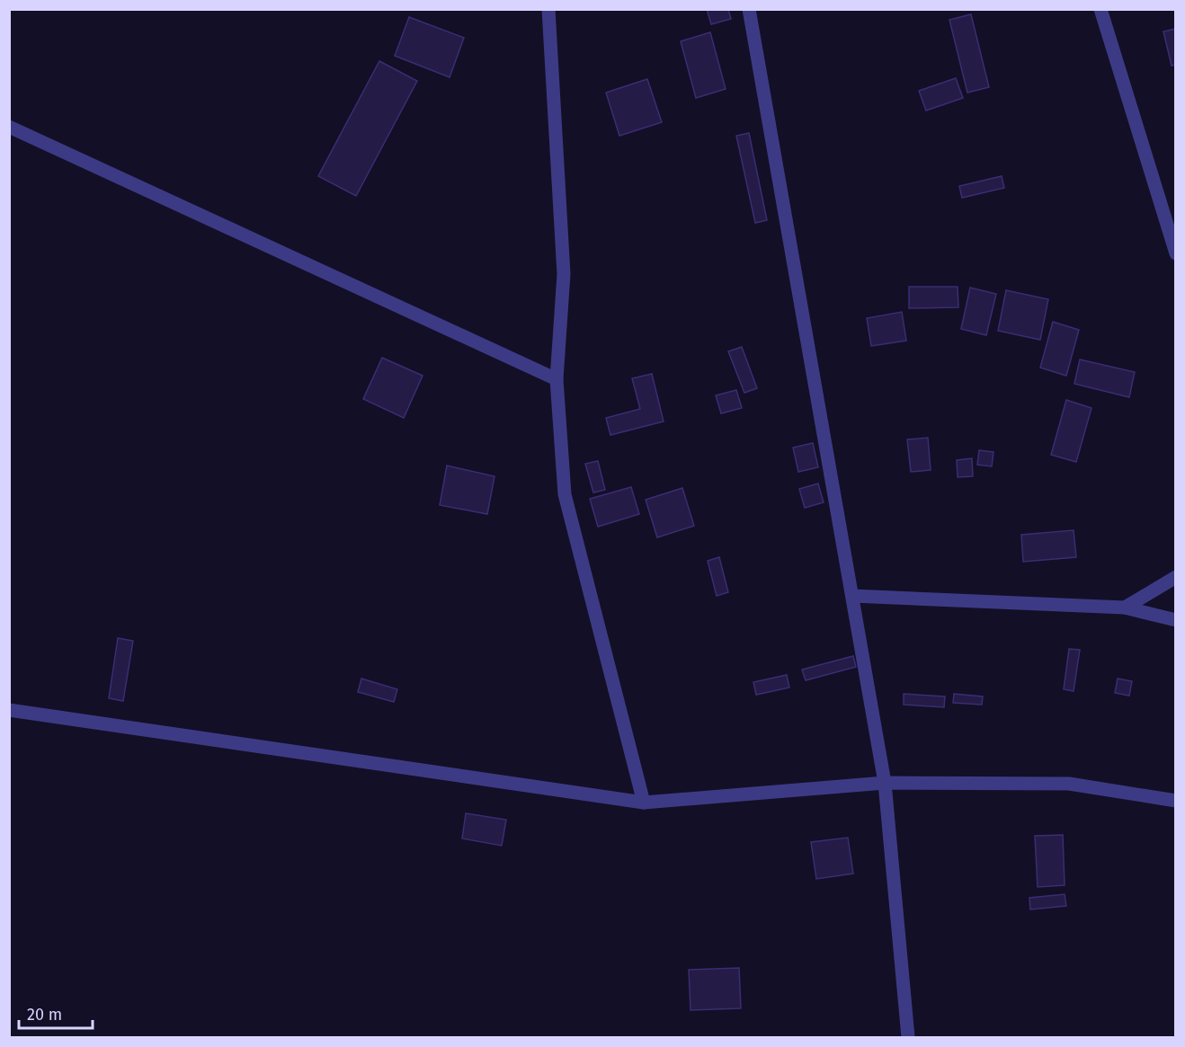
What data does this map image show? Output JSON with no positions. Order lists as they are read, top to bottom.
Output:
{
  "scale_bar": "20 m"
}
